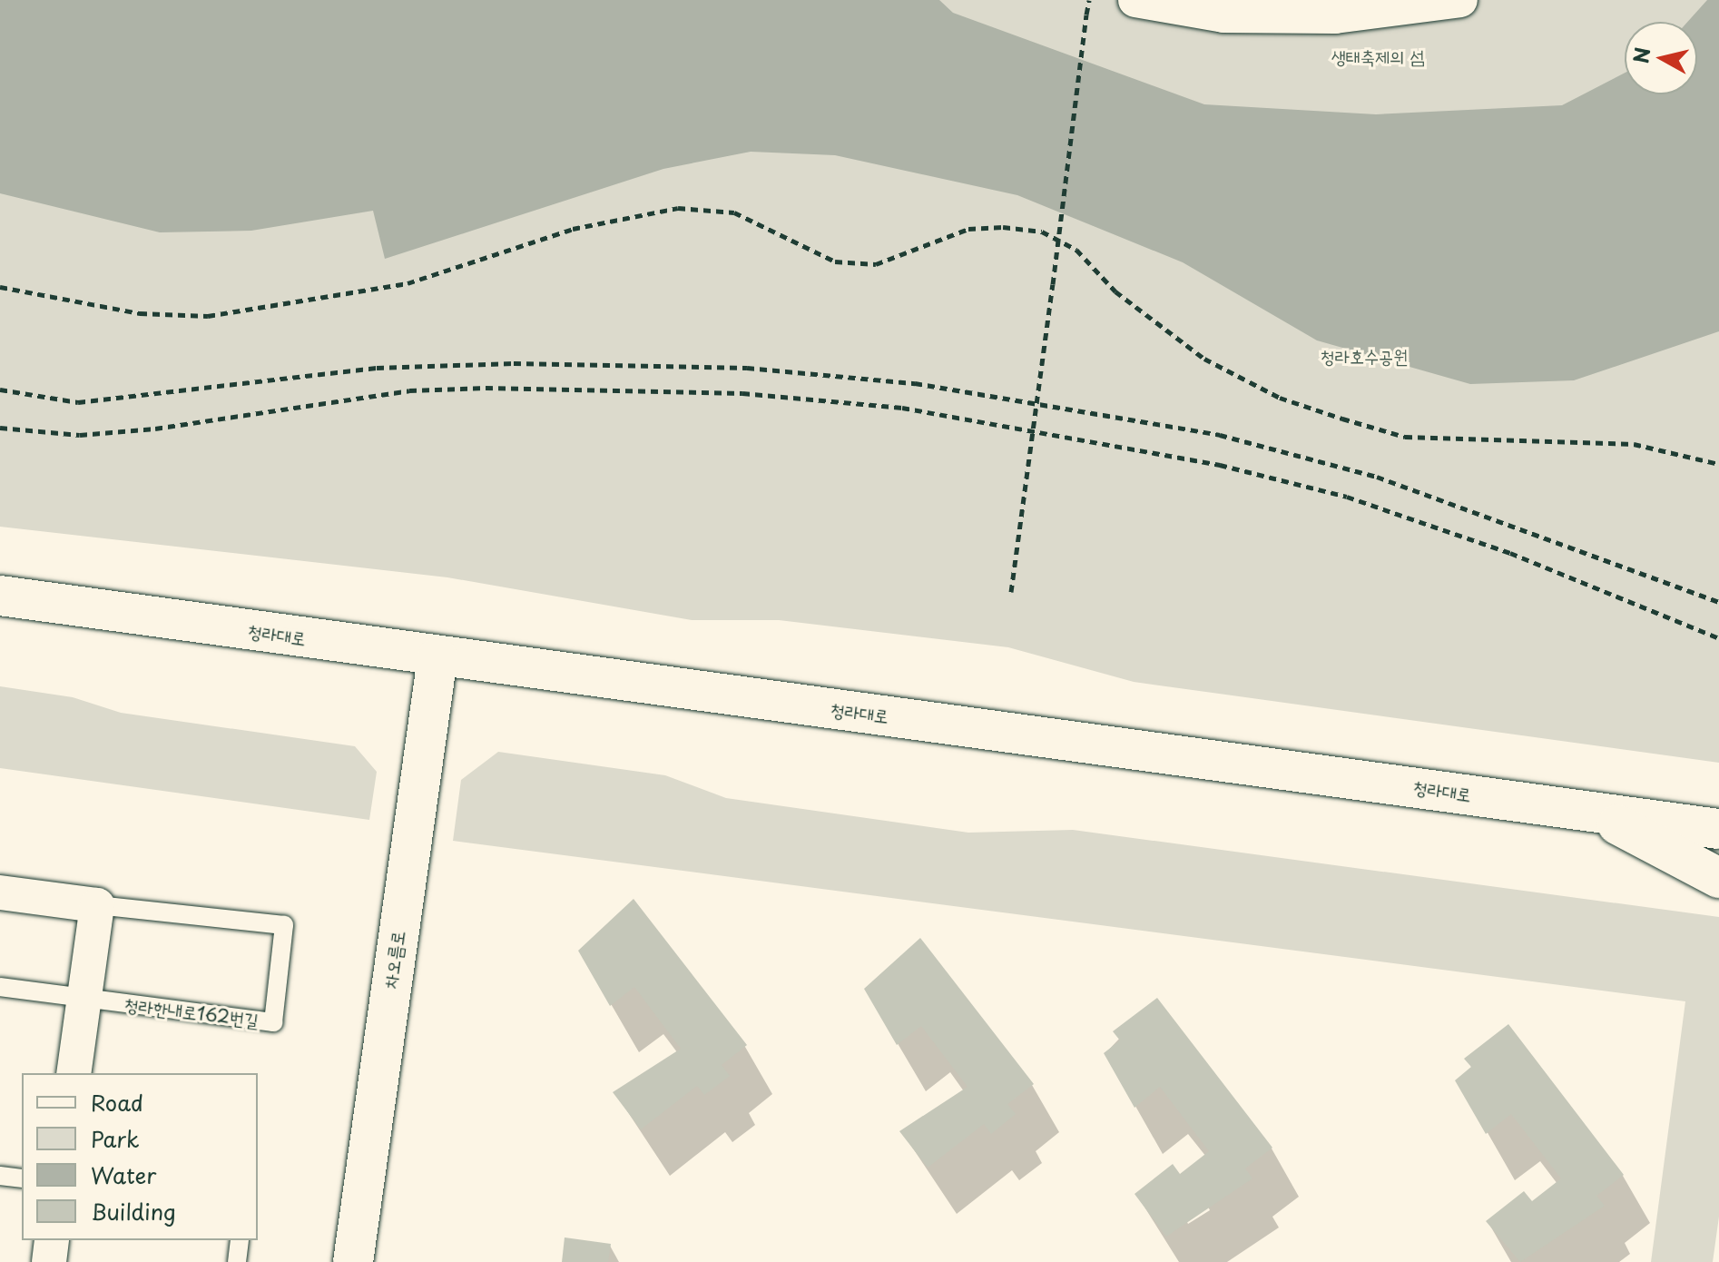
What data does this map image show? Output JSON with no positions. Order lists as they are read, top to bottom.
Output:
{
  "streets": {
    "main road": ["청라대로", "차오름로"],
    "street": ["청라한내로162번길"]
  },
  "crossings": [
    ["청라대로", "차오름로"]
  ],
  "parks": ["생태축제의 섬", "청라호수공원"],
  "legend": [
    "Road",
    "Park",
    "Water",
    "Building"
  ],
  "north": "left"
}
